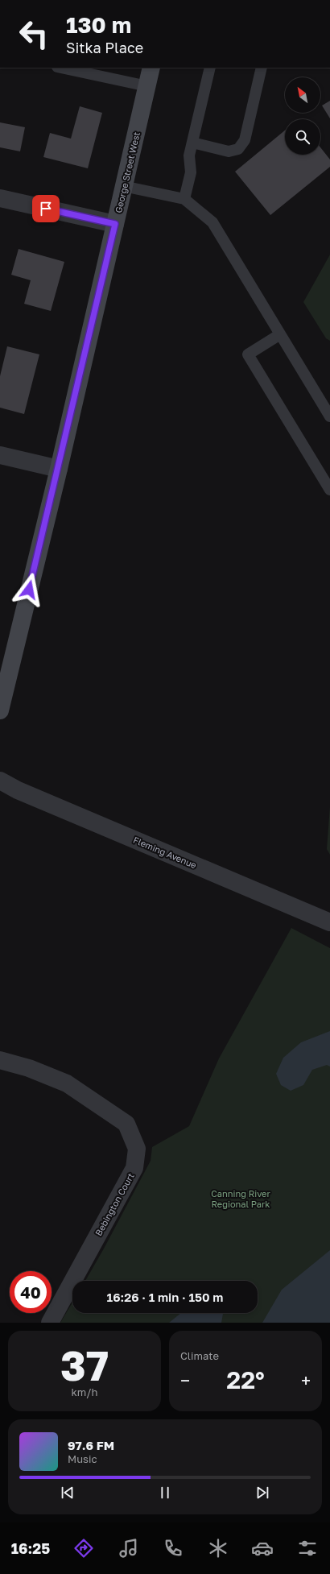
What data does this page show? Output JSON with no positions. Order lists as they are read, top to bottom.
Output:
{
  "streets": {
    "street": ["George Street West", "Fleming Avenue", "Bebington Court"]
  },
  "parks": ["Canning River Regional Park"],
  "north": "top left",
  "page": {
    "turn": ["130 m", "Sitka Place"],
    "limit": "40",
    "trip": "16:26 · 1 min · 150 m",
    "tile": [
      ["37", "km/h"],
      "Climate"
    ],
    "heat": ["−", "22°", "+"],
    "song": ["97.6 FM", "Music"],
    "tabs": "16:25"
  }
}
